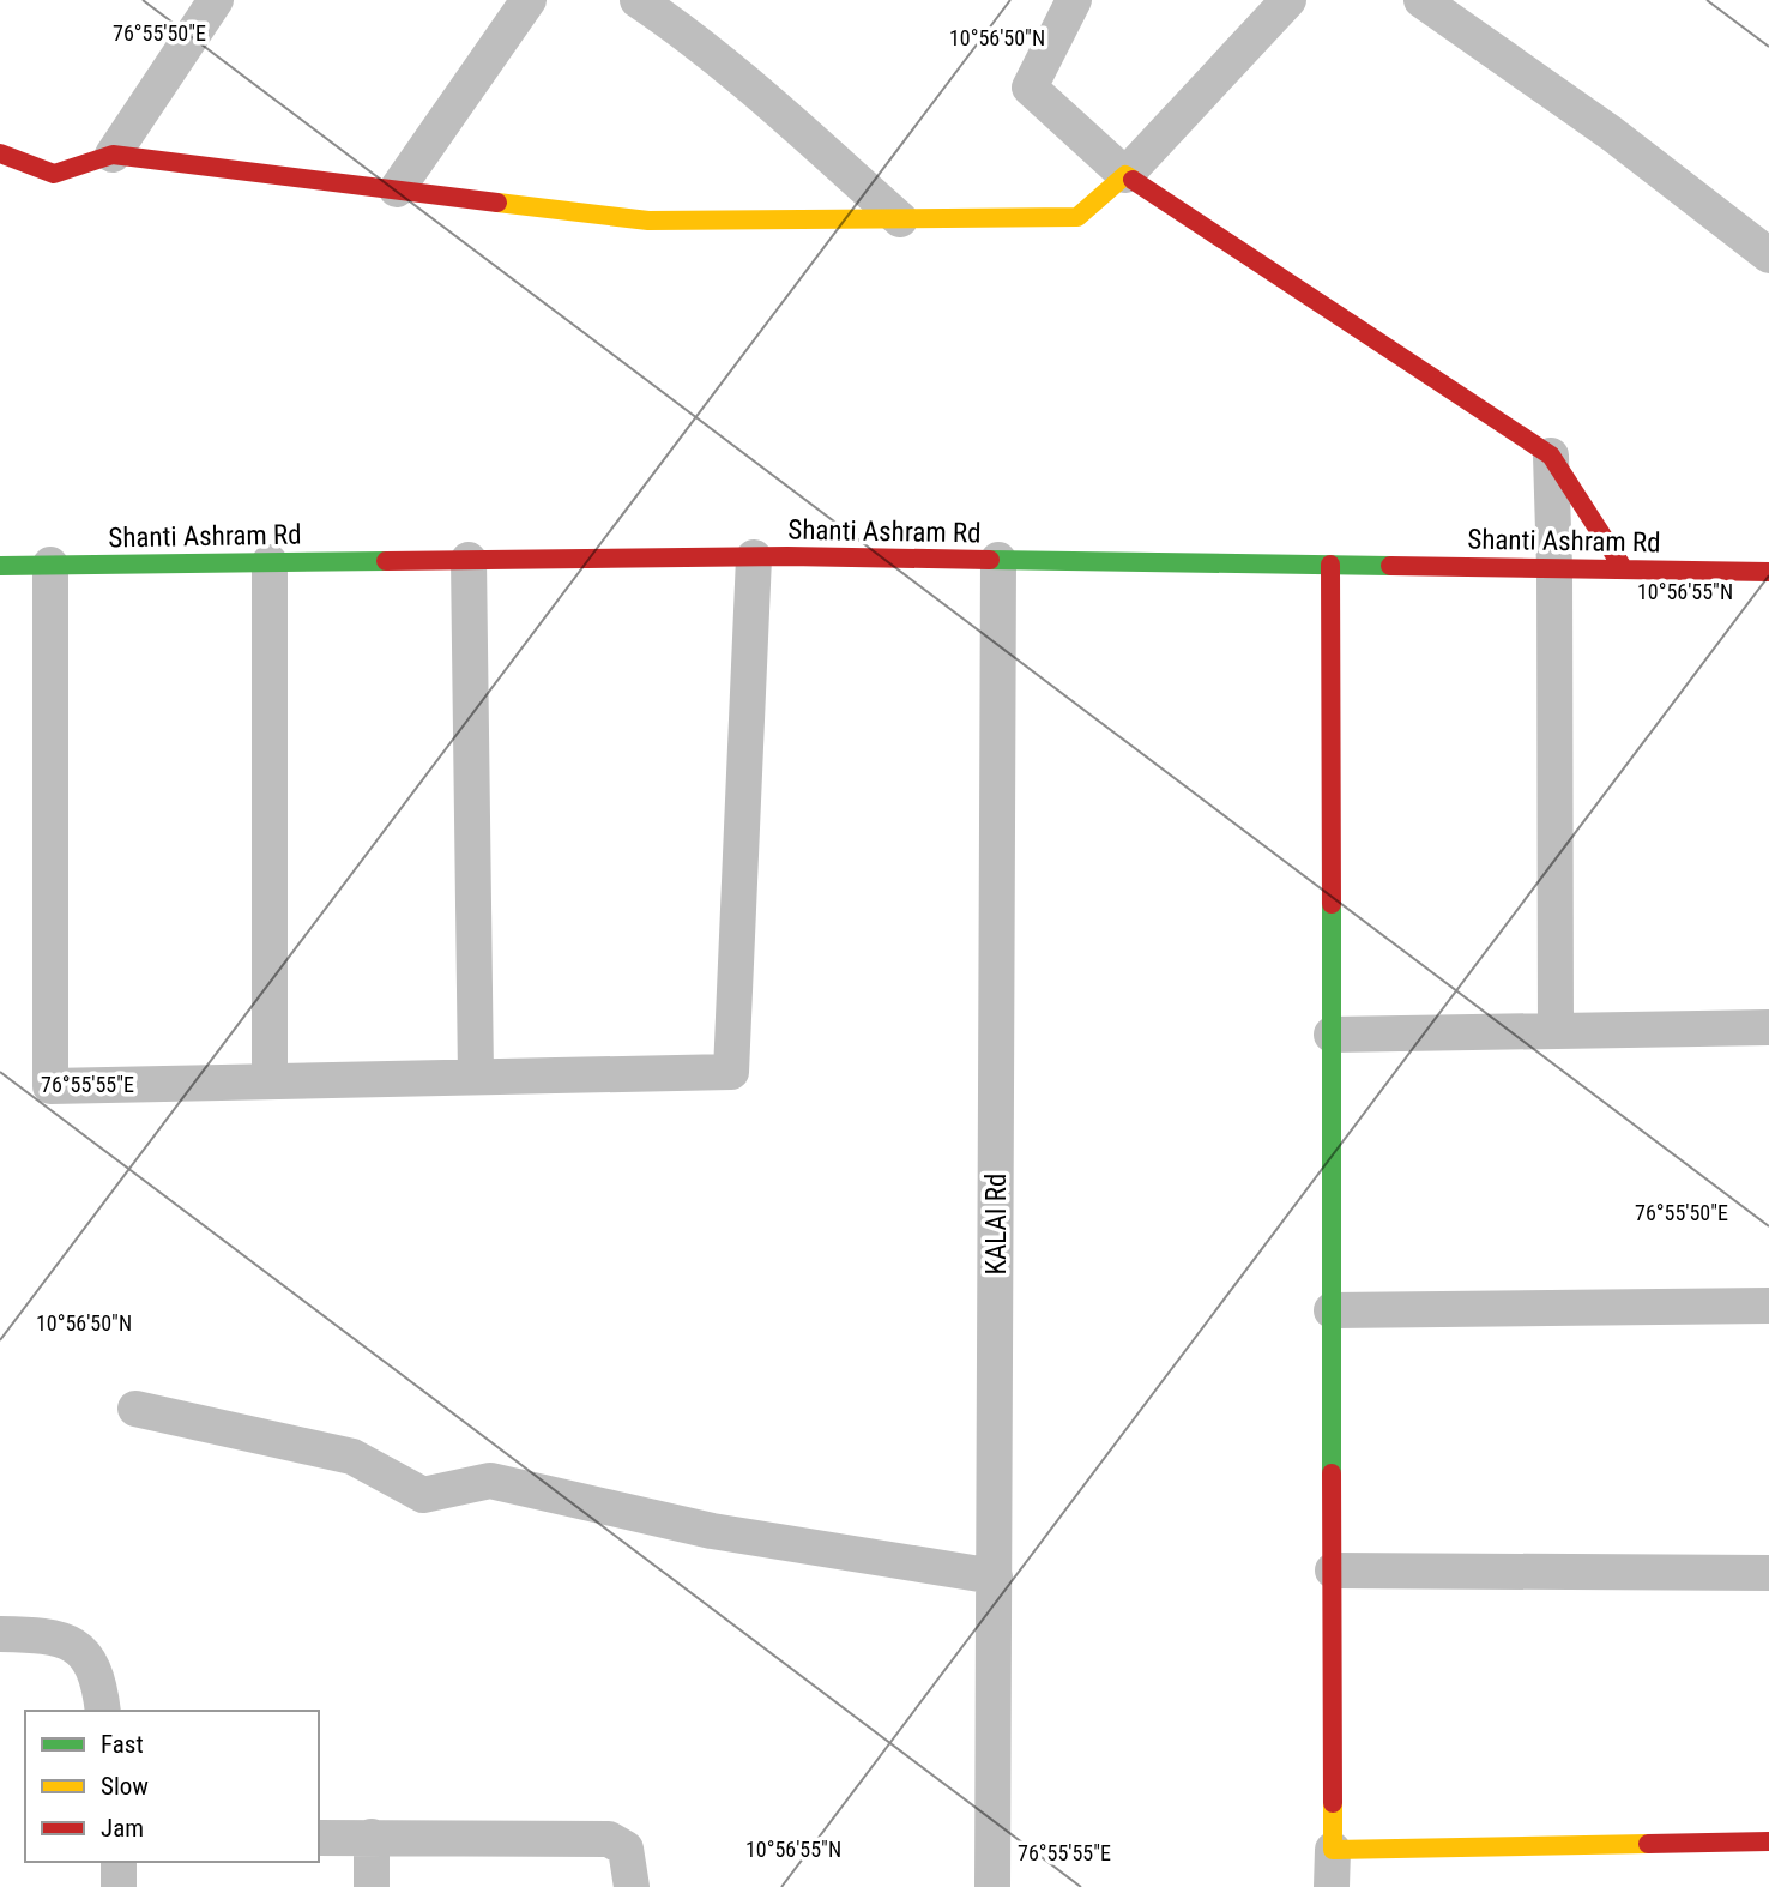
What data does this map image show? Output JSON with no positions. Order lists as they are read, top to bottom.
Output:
{
  "streets": {
    "street": ["Shanti Ashram Rd", "KALAI Rd"]
  },
  "crossings": [
    ["Shanti Ashram Rd", "KALAI Rd"]
  ],
  "legend": ["Fast", "Slow", "Jam"],
  "coordinates": [
    "76°55'50\"E",
    "10°56'50\"N",
    "10°56'55\"N",
    "76°55'55\"E"
  ]
}
